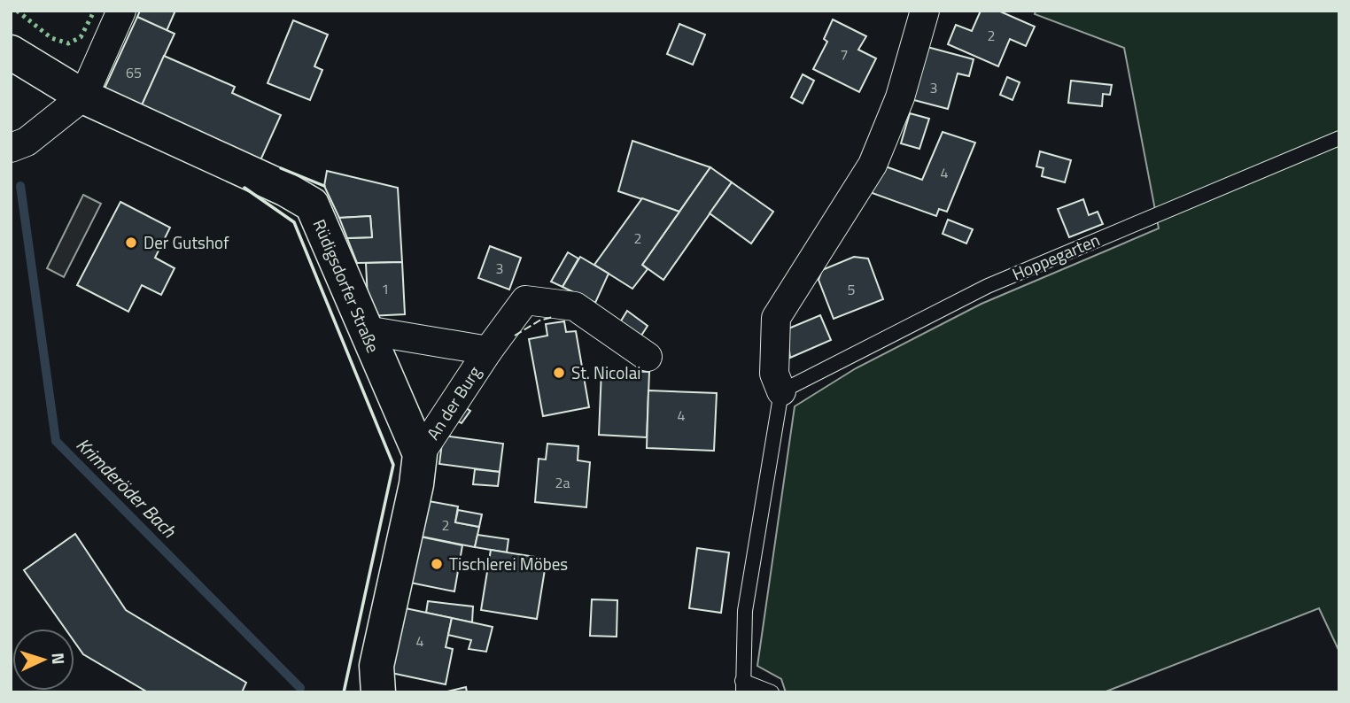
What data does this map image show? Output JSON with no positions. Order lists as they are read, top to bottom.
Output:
{
  "streets": {
    "street": ["Rüdigsdorfer Straße", "An der Burg"],
    "lane": ["Hoppegarten"]
  },
  "crossings": [
    ["Rüdigsdorfer Straße", "An der Burg"]
  ],
  "water": ["Krimderöder Bach"],
  "places": ["Der Gutshof", "St. Nicolai", "Tischlerei Möbes"],
  "house_numbers": [
    "2",
    "7",
    "65",
    "3",
    "4",
    "2",
    "3",
    "1",
    "5",
    "4",
    "2a",
    "2",
    "4"
  ],
  "north": "right"
}
